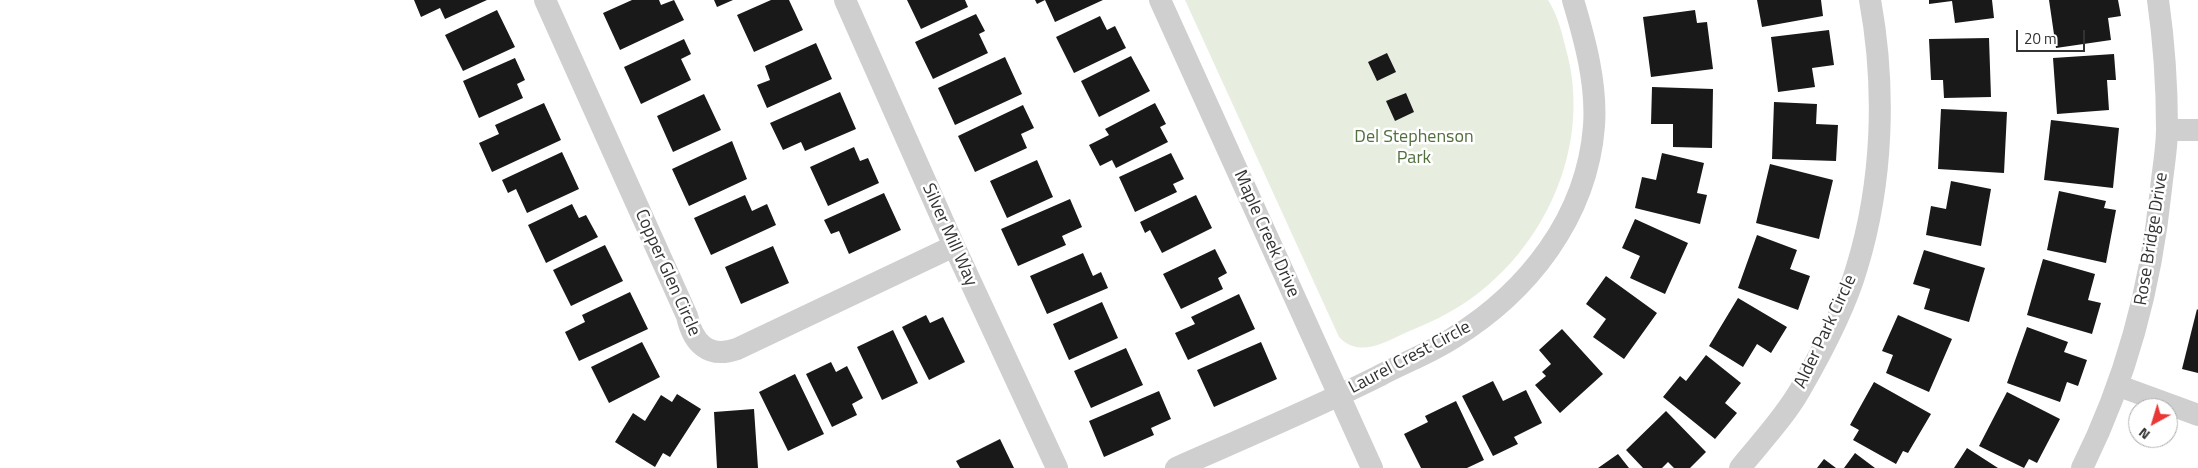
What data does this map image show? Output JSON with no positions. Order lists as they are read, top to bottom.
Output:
{
  "streets": {
    "street": [
      "Maple Creek Drive",
      "Silver Mill Way",
      "Rose Bridge Drive",
      "Copper Glen Circle",
      "Alder Park Circle",
      "Laurel Crest Circle"
    ]
  },
  "crossings": [
    ["Maple Creek Drive", "Laurel Crest Circle"],
    ["Silver Mill Way", "Copper Glen Circle"]
  ],
  "parks": ["Del Stephenson Park"],
  "scale_bar": "20 m",
  "north": "bottom left"
}
